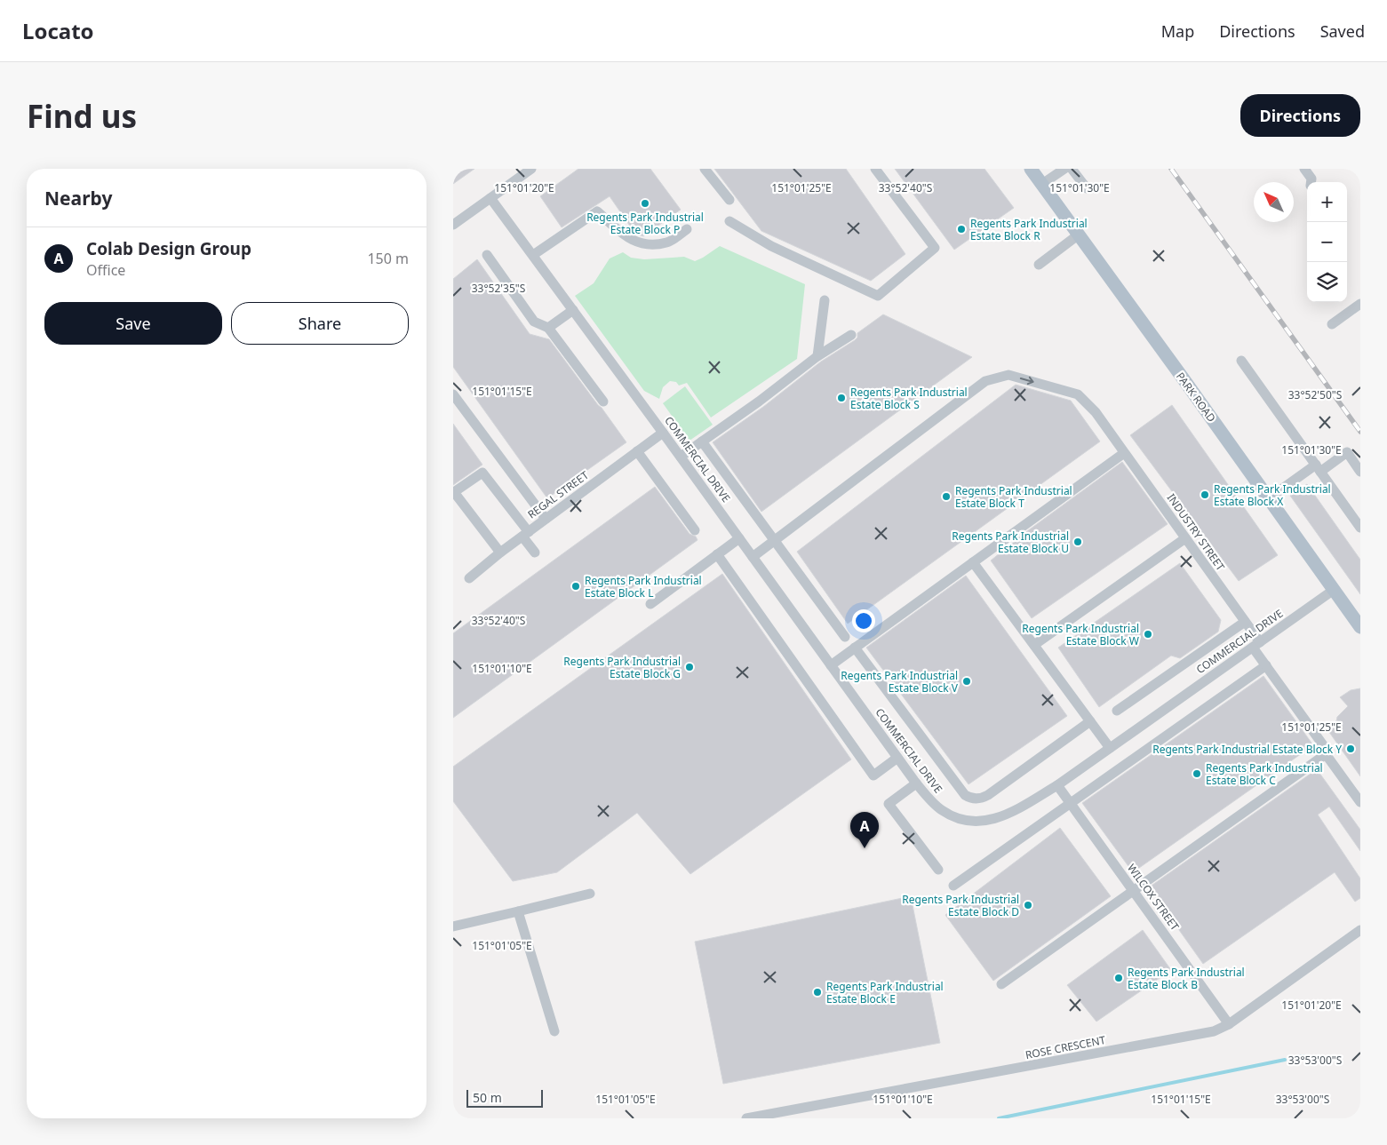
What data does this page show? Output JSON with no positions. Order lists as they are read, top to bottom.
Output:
{
  "streets": {
    "main road": ["PARK ROAD"],
    "street": [
      "COMMERCIAL DRIVE",
      "REGAL STREET",
      "INDUSTRY STREET",
      "WILCOX STREET",
      "ROSE CRESCENT"
    ]
  },
  "crossings": [
    ["PARK ROAD", "COMMERCIAL DRIVE"],
    ["COMMERCIAL DRIVE", "REGAL STREET"],
    ["COMMERCIAL DRIVE", "INDUSTRY STREET"],
    ["COMMERCIAL DRIVE", "WILCOX STREET"],
    ["WILCOX STREET", "ROSE CRESCENT"]
  ],
  "one_way": ["INDUSTRY STREET"],
  "places": [
    "Regents Park Industrial Estate Block P",
    "Regents Park Industrial Estate Block R",
    "Regents Park Industrial Estate Block S",
    "Regents Park Industrial Estate Block X",
    "Regents Park Industrial Estate Block T",
    "Regents Park Industrial Estate Block U",
    "Regents Park Industrial Estate Block L",
    "Regents Park Industrial Estate Block W",
    "Regents Park Industrial Estate Block G",
    "Regents Park Industrial Estate Block V",
    "Regents Park Industrial Estate Block Y",
    "Regents Park Industrial Estate Block C",
    "Regents Park Industrial Estate Block D",
    "Regents Park Industrial Estate Block B",
    "Regents Park Industrial Estate Block E"
  ],
  "scale_bar": "50 m",
  "north": "top left",
  "page": {
    "header": "Locato",
    "nav": ["Map", "Directions", "Saved"],
    "buttons": [
      "Directions",
      ["Save", "Share"]
    ],
    "title": "Find us",
    "heading": "Nearby",
    "map_buttons": ["+", "−"],
    "list": [
      {
        "mark": "A",
        "name": "Colab Design Group",
        "note": "Office",
        "value": "150 m"
      }
    ],
    "pins": "A",
    "scale": "50 m"
  },
  "coordinates": [
    "151°01'20\"E",
    "151°01'25\"E",
    "33°52'40\"S",
    "151°01'30\"E",
    "33°52'35\"S",
    "151°01'15\"E",
    "33°52'50\"S",
    "151°01'10\"E",
    "151°01'05\"E",
    "33°53'00\"S"
  ]
}
